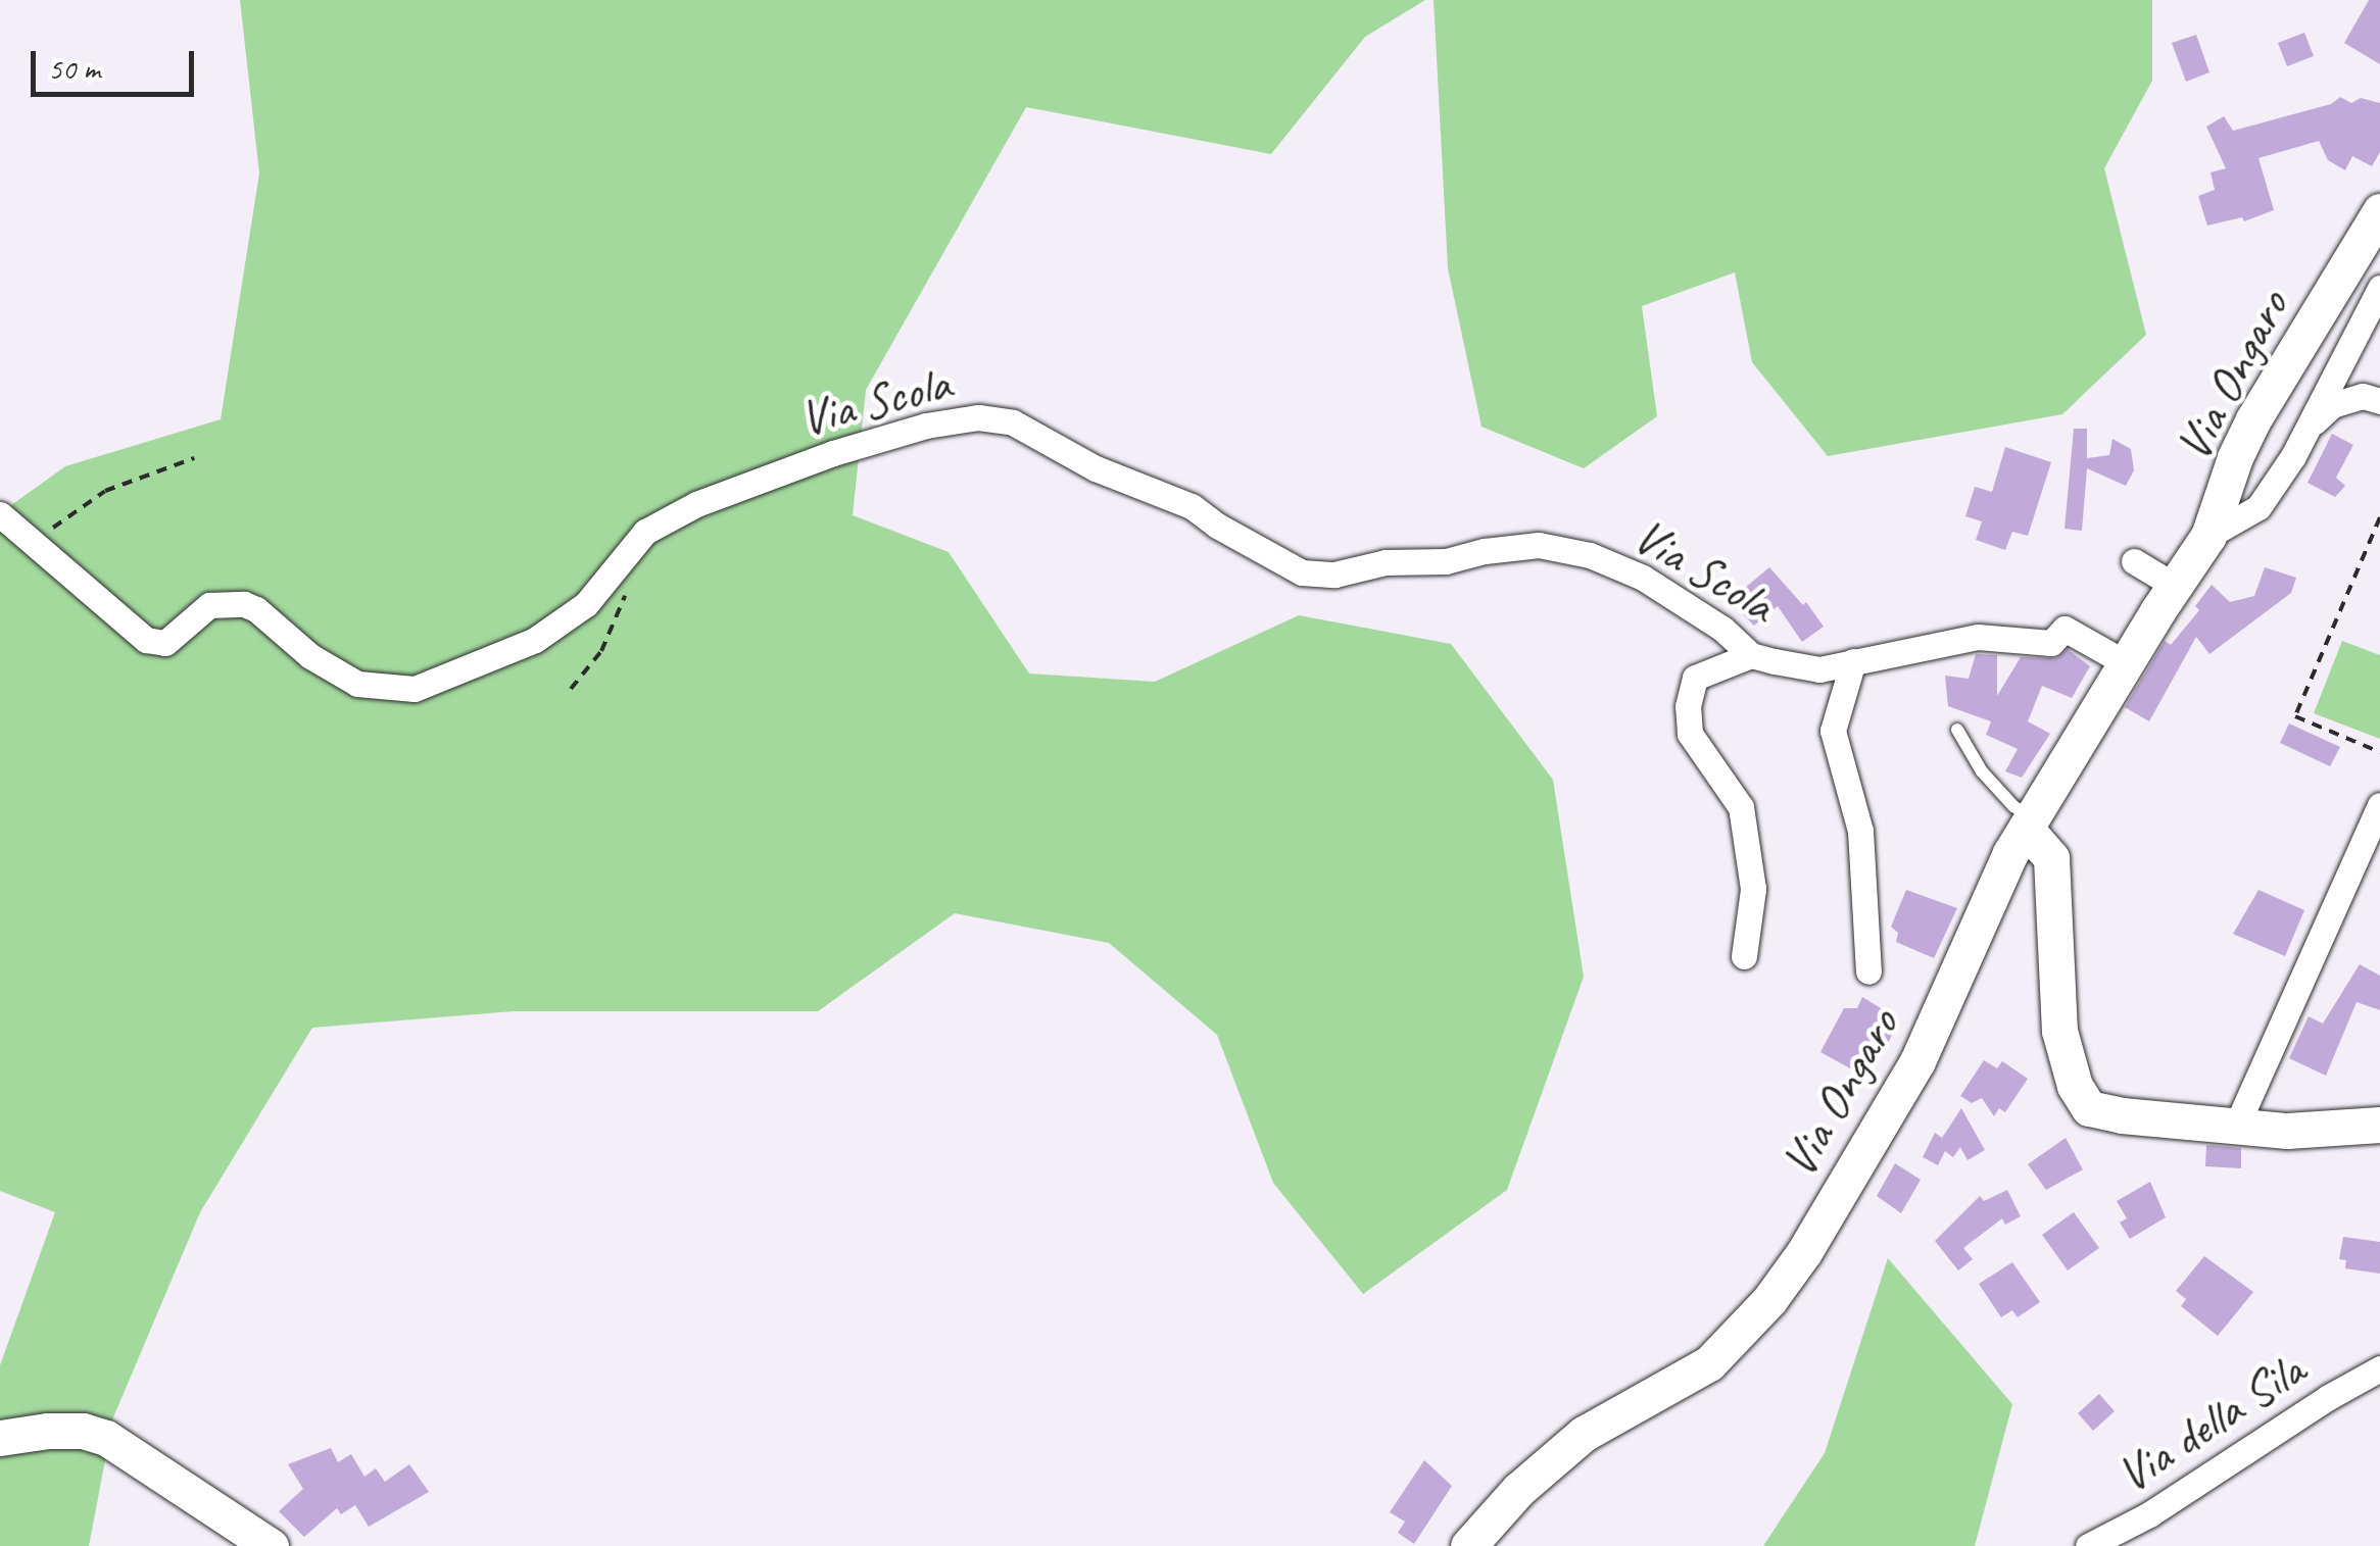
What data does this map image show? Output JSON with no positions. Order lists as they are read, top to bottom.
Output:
{
  "streets": {
    "main road": ["Via Ongaro"],
    "street": ["Via Scola", "Via della Sila"]
  },
  "crossings": [
    ["Via Ongaro", "Via Scola"]
  ],
  "scale_bar": "50 m"
}
